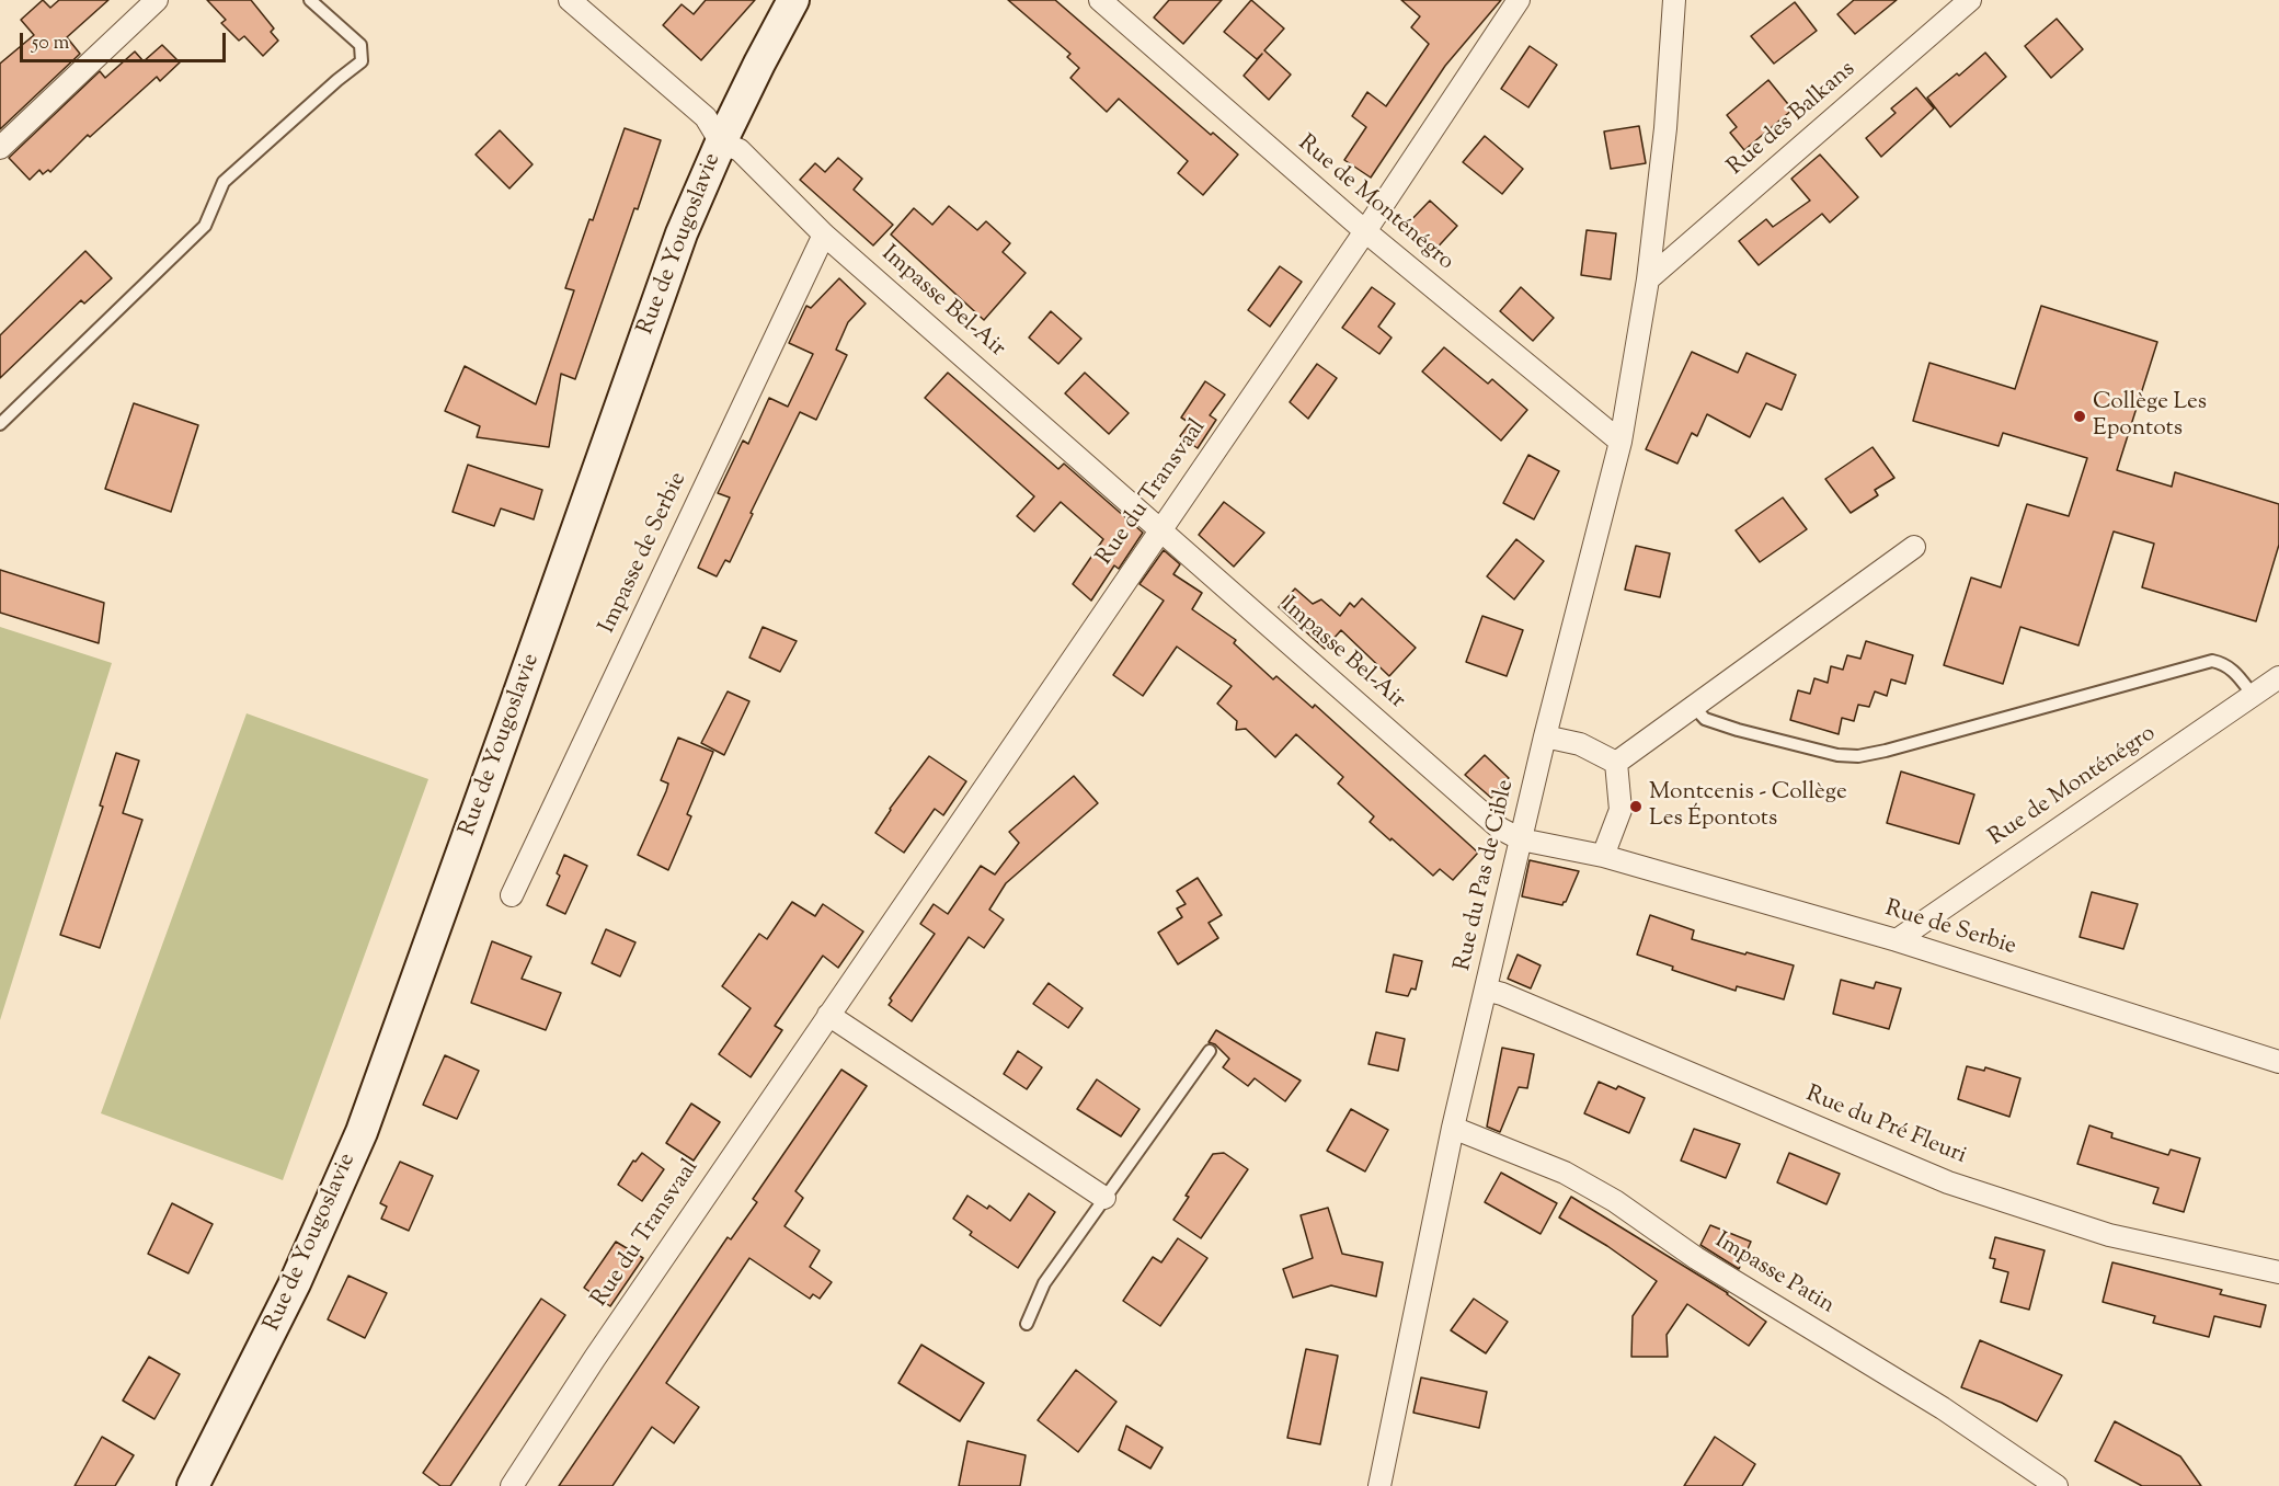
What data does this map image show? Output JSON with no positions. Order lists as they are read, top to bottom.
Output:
{
  "streets": {
    "main road": ["Rue de Yougoslavie"],
    "street": [
      "Rue des Balkans",
      "Rue de Monténégro",
      "Impasse Bel-Air",
      "Rue du Transvaal",
      "Impasse de Serbie",
      "Rue du Pas de Cible",
      "Rue de Serbie",
      "Rue du Pré Fleuri",
      "Impasse Patin"
    ]
  },
  "crossings": [
    ["Rue des Balkans", "Rue du Pas de Cible"],
    ["Rue de Monténégro", "Rue du Transvaal"],
    ["Rue de Monténégro", "Rue du Pas de Cible"],
    ["Rue de Monténégro", "Rue de Serbie"],
    ["Rue de Yougoslavie", "Impasse Bel-Air"],
    ["Impasse Bel-Air", "Rue du Transvaal"],
    ["Impasse Bel-Air", "Impasse de Serbie"],
    ["Impasse Bel-Air", "Rue du Pas de Cible"],
    ["Impasse Bel-Air", "Rue de Serbie"],
    ["Rue du Pas de Cible", "Rue du Pré Fleuri"],
    ["Rue du Pas de Cible", "Impasse Patin"]
  ],
  "places": ["Collège Les Epontots", "Montcenis - Collège Les Épontots"],
  "scale_bar": "50 m"
}
